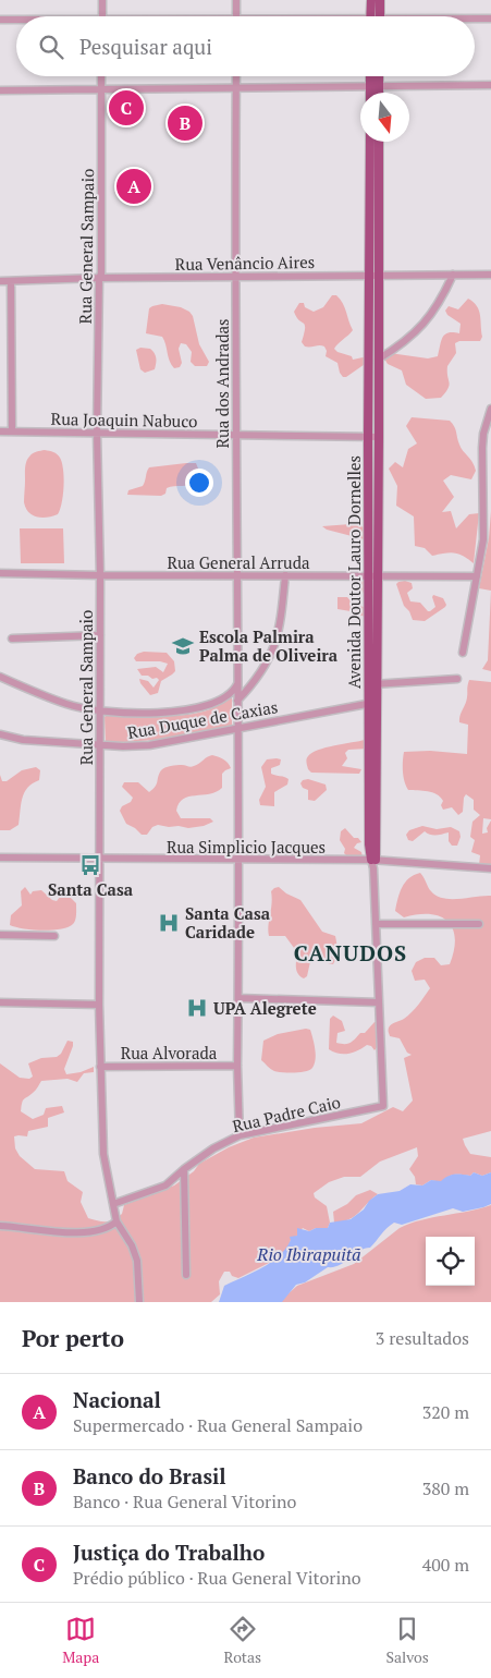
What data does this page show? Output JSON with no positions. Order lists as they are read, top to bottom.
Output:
{
  "streets": {
    "main road": ["Avenida Doutor Lauro Dornelles"],
    "street": [
      "Rua General Sampaio",
      "Rua Venâncio Aires",
      "Rua dos Andradas",
      "Rua Joaquin Nabuco",
      "Rua General Arruda",
      "Rua Duque de Caxias",
      "Rua Simplicio Jacques",
      "Rua Alvorada",
      "Rua Padre Caio"
    ]
  },
  "crossings": [
    ["Rua General Sampaio", "Rua Venâncio Aires"],
    ["Rua General Sampaio", "Rua Joaquin Nabuco"],
    ["Rua General Sampaio", "Rua General Arruda"],
    ["Rua General Sampaio", "Rua Duque de Caxias"],
    ["Rua General Sampaio", "Rua Simplicio Jacques"],
    ["Rua General Sampaio", "Rua Alvorada"],
    ["Rua General Sampaio", "Rua Padre Caio"],
    ["Rua Venâncio Aires", "Rua dos Andradas"],
    ["Rua Venâncio Aires", "Avenida Doutor Lauro Dornelles"],
    ["Rua dos Andradas", "Rua Joaquin Nabuco"],
    ["Rua dos Andradas", "Rua General Arruda"],
    ["Rua dos Andradas", "Rua Duque de Caxias"],
    ["Rua dos Andradas", "Rua Simplicio Jacques"],
    ["Rua dos Andradas", "Rua Alvorada"],
    ["Rua dos Andradas", "Rua Padre Caio"],
    ["Rua Joaquin Nabuco", "Avenida Doutor Lauro Dornelles"],
    ["Rua General Arruda", "Avenida Doutor Lauro Dornelles"],
    ["Avenida Doutor Lauro Dornelles", "Rua Duque de Caxias"],
    ["Avenida Doutor Lauro Dornelles", "Rua Simplicio Jacques"],
    ["Avenida Doutor Lauro Dornelles", "Rua Padre Caio"]
  ],
  "districts": ["CANUDOS"],
  "water": ["Rio Ibirapuitã"],
  "places": {
    "school or university": ["Escola Palmira Palma de Oliveira"],
    "bus stop": ["Santa Casa"],
    "hospital": ["Santa Casa Caridade", "UPA Alegrete"]
  },
  "north": "bottom",
  "page": {
    "search": "Pesquisar aqui",
    "pins": ["C", "B", "A"],
    "heading": ["Por perto", "3 resultados"],
    "list": [
      {
        "mark": "A",
        "name": "Nacional",
        "note": "Supermercado · Rua General Sampaio",
        "value": "320 m"
      },
      {
        "mark": "B",
        "name": "Banco do Brasil",
        "note": "Banco · Rua General Vitorino",
        "value": "380 m"
      },
      {
        "mark": "C",
        "name": "Justiça do Trabalho",
        "note": "Prédio público · Rua General Vitorino",
        "value": "400 m"
      }
    ],
    "nav": ["Mapa", "Rotas", "Salvos"]
  }
}
